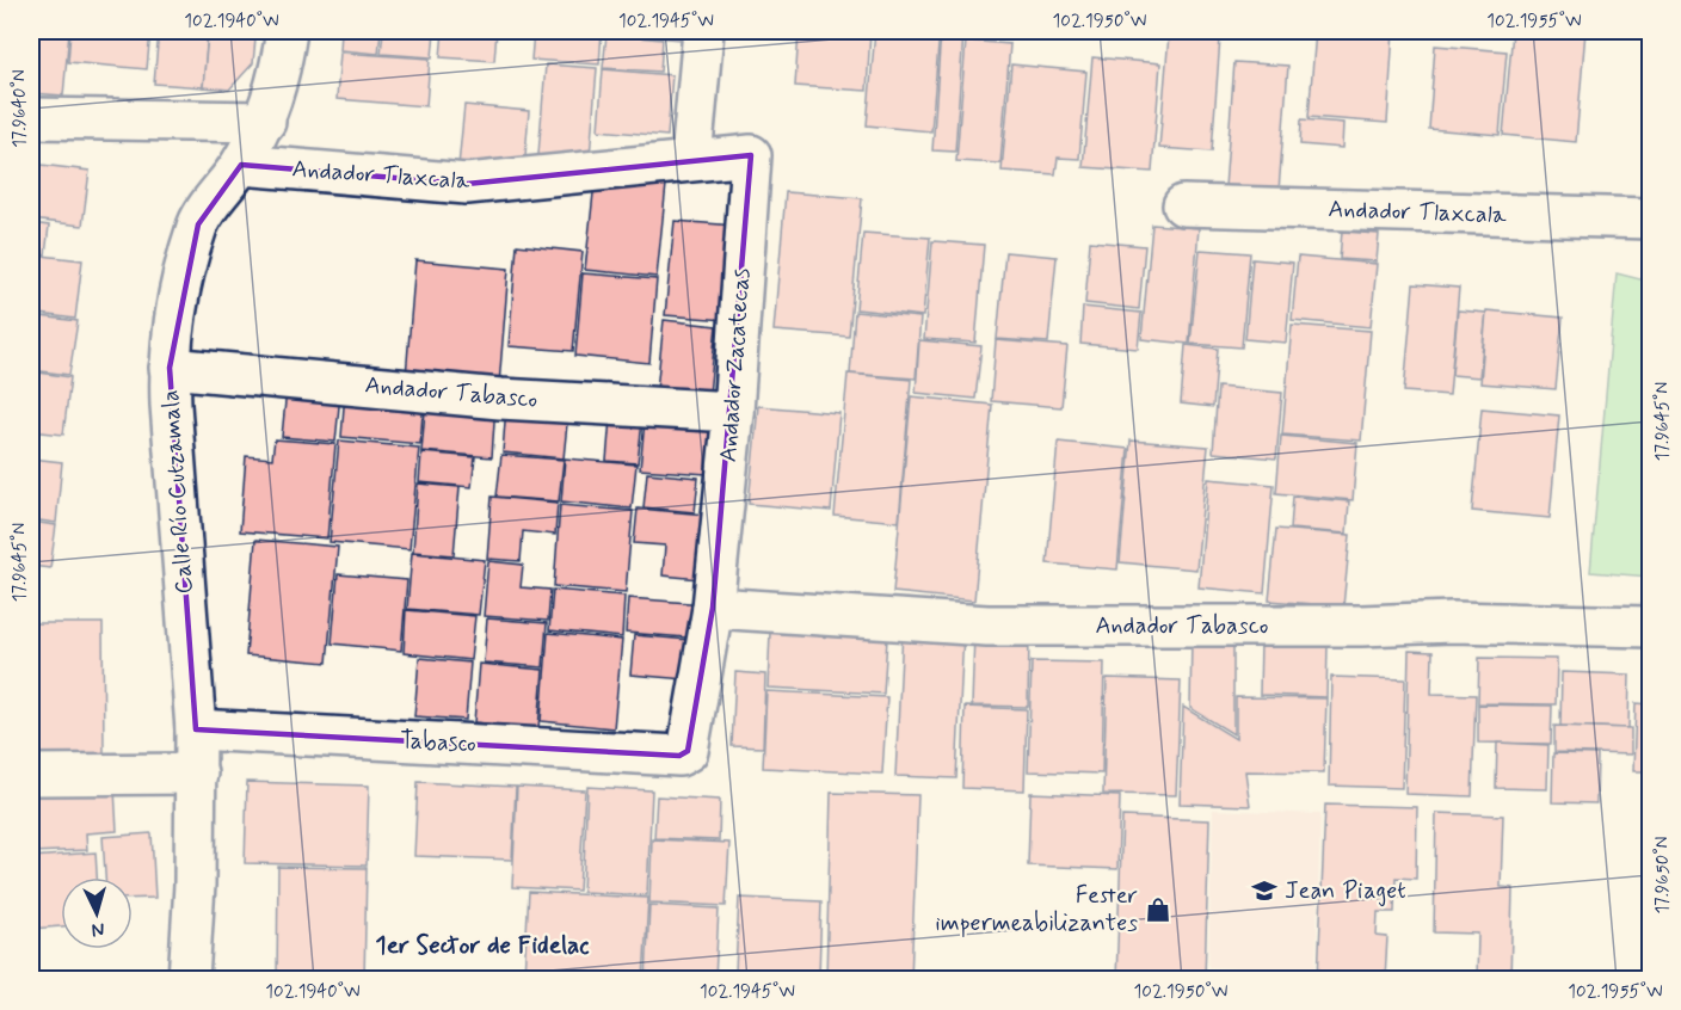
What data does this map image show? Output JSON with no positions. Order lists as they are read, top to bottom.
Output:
{
  "streets": {
    "street": [
      "Andador Tlaxcala",
      "Andador Zacatecas",
      "Andador Tabasco",
      "Calle Río Cutzamala",
      "Tabasco"
    ]
  },
  "crossings": [
    ["Andador Tlaxcala", "Andador Zacatecas"],
    ["Andador Tlaxcala", "Calle Río Cutzamala"],
    ["Andador Zacatecas", "Andador Tabasco"],
    ["Andador Zacatecas", "Tabasco"],
    ["Andador Tabasco", "Calle Río Cutzamala"],
    ["Calle Río Cutzamala", "Tabasco"]
  ],
  "districts": ["1er Sector de Fidelac"],
  "places": {
    "school or university": ["Jean Piaget"],
    "shop": ["Fester impermeabilizantes"]
  },
  "north": "bottom",
  "coordinates": [
    "102.1940°W",
    "102.1945°W",
    "102.1950°W",
    "102.1955°W",
    "17.9640°N",
    "17.9645°N",
    "17.9650°N"
  ]
}
